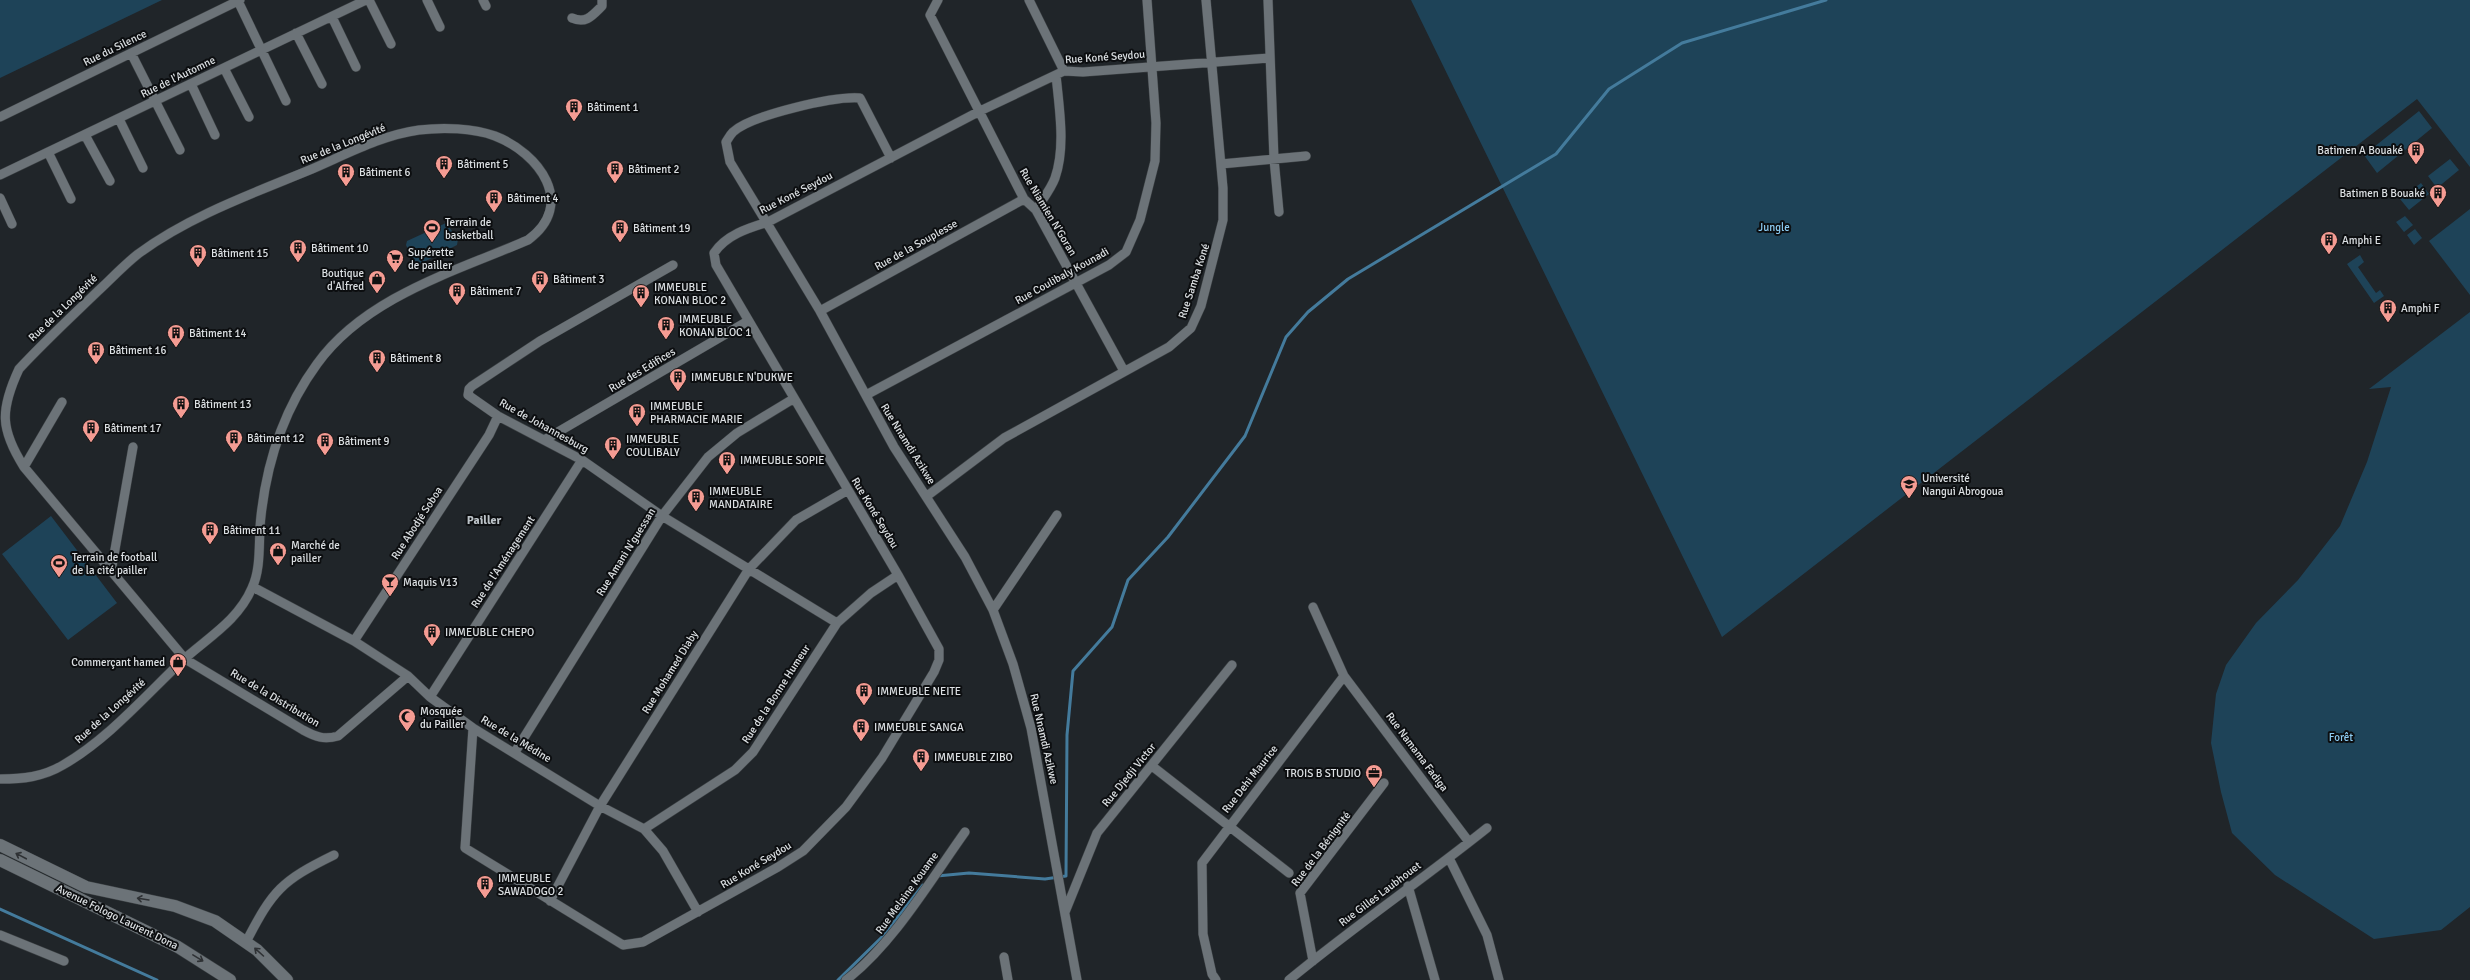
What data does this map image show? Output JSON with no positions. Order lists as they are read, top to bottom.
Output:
{
  "streets": {
    "main road": ["Avenue Fologo Laurent Dona"],
    "street": [
      "Rue du Silence",
      "Rue Koné Seydou",
      "Rue de l'Automne",
      "Rue de la Longévité",
      "Rue Niamien N'Goran",
      "Rue de la Souplesse",
      "Rue Coulibaly Kounadi",
      "Rue Samba Koné",
      "Rue des Edifices",
      "Rue de Johannesburg",
      "Rue Nnamdi Azikwe",
      "Rue Abodjé Soboa",
      "Rue Amani N'guessan",
      "Rue de l'Aménagement",
      "Rue Mohamed Diaby",
      "Rue de la Bonne Humeur",
      "Rue de la Distribution",
      "Rue de la Médine",
      "Rue Namama Fadiga",
      "Rue Djedji Victor",
      "Rue Dehi Maurice",
      "Rue de la Bénignité",
      "Rue Melaine Kouame",
      "Rue Gilles Laubhouet"
    ]
  },
  "crossings": [
    ["Rue Koné Seydou", "Rue Niamien N'Goran"],
    ["Rue Koné Seydou", "Rue Coulibaly Kounadi"],
    ["Rue Koné Seydou", "Rue Samba Koné"],
    ["Rue Koné Seydou", "Rue des Edifices"],
    ["Rue Koné Seydou", "Rue Nnamdi Azikwe"],
    ["Rue Koné Seydou", "Rue Amani N'guessan"],
    ["Rue Koné Seydou", "Rue Mohamed Diaby"],
    ["Rue Koné Seydou", "Rue de la Bonne Humeur"],
    ["Rue Koné Seydou", "Rue de la Médine"],
    ["Rue de la Longévité", "Rue de la Distribution"],
    ["Rue de la Longévité", "Rue de la Médine"],
    ["Rue Niamien N'Goran", "Rue de la Souplesse"],
    ["Rue Niamien N'Goran", "Rue Coulibaly Kounadi"],
    ["Rue Niamien N'Goran", "Rue Samba Koné"],
    ["Rue de la Souplesse", "Rue Nnamdi Azikwe"],
    ["Rue Coulibaly Kounadi", "Rue Nnamdi Azikwe"],
    ["Rue Samba Koné", "Rue Nnamdi Azikwe"],
    ["Rue des Edifices", "Rue de Johannesburg"],
    ["Rue de Johannesburg", "Rue Abodjé Soboa"],
    ["Rue de Johannesburg", "Rue Amani N'guessan"],
    ["Rue de Johannesburg", "Rue de l'Aménagement"],
    ["Rue de Johannesburg", "Rue Mohamed Diaby"],
    ["Rue de Johannesburg", "Rue de la Bonne Humeur"],
    ["Rue Nnamdi Azikwe", "Rue Djedji Victor"],
    ["Rue Abodjé Soboa", "Rue de la Médine"],
    ["Rue Amani N'guessan", "Rue de la Médine"],
    ["Rue de l'Aménagement", "Rue de la Médine"],
    ["Rue Mohamed Diaby", "Rue de la Médine"],
    ["Rue de la Bonne Humeur", "Rue de la Médine"],
    ["Rue de la Distribution", "Rue de la Médine"],
    ["Rue Namama Fadiga", "Rue Dehi Maurice"],
    ["Rue Namama Fadiga", "Rue Gilles Laubhouet"],
    ["Rue de la Bénignité", "Rue Gilles Laubhouet"]
  ],
  "districts": ["Pailler"],
  "parks": ["Jungle", "Forêt"],
  "places": {
    "building": [
      "Bâtiment 1",
      "Batimen A Bouaké",
      "Bâtiment 5",
      "Bâtiment 2",
      "Bâtiment 6",
      "Batimen B Bouaké",
      "Bâtiment 4",
      "Bâtiment 19",
      "Amphi E",
      "Bâtiment 10",
      "Bâtiment 15",
      "Bâtiment 3",
      "Bâtiment 7",
      "IMMEUBLE KONAN BLOC 2",
      "Amphi F",
      "IMMEUBLE KONAN BLOC 1",
      "Bâtiment 14",
      "Bâtiment 16",
      "Bâtiment 8",
      "IMMEUBLE N'DUKWE",
      "Bâtiment 13",
      "IMMEUBLE PHARMACIE MARIE",
      "Bâtiment 17",
      "Bâtiment 12",
      "Bâtiment 9",
      "IMMEUBLE COULIBALY",
      "IMMEUBLE SOPIE",
      "IMMEUBLE MANDATAIRE",
      "Bâtiment 11",
      "IMMEUBLE CHEPO",
      "IMMEUBLE NEITE",
      "IMMEUBLE SANGA",
      "IMMEUBLE ZIBO",
      "IMMEUBLE SAWADOGO 2"
    ],
    "sports": ["Terrain de basketball", "Terrain de football de la cité pailler"],
    "supermarket": ["Supérette de pailler"],
    "shop": ["Boutique d'Alfred", "Marché de pailler", "Commerçant hamed"],
    "school or university": ["Université Nangui Abrogoua"],
    "bar": ["Maquis V13"],
    "mosque": ["Mosquée du Pailler"],
    "office": ["TROIS B STUDIO"]
  }
}
